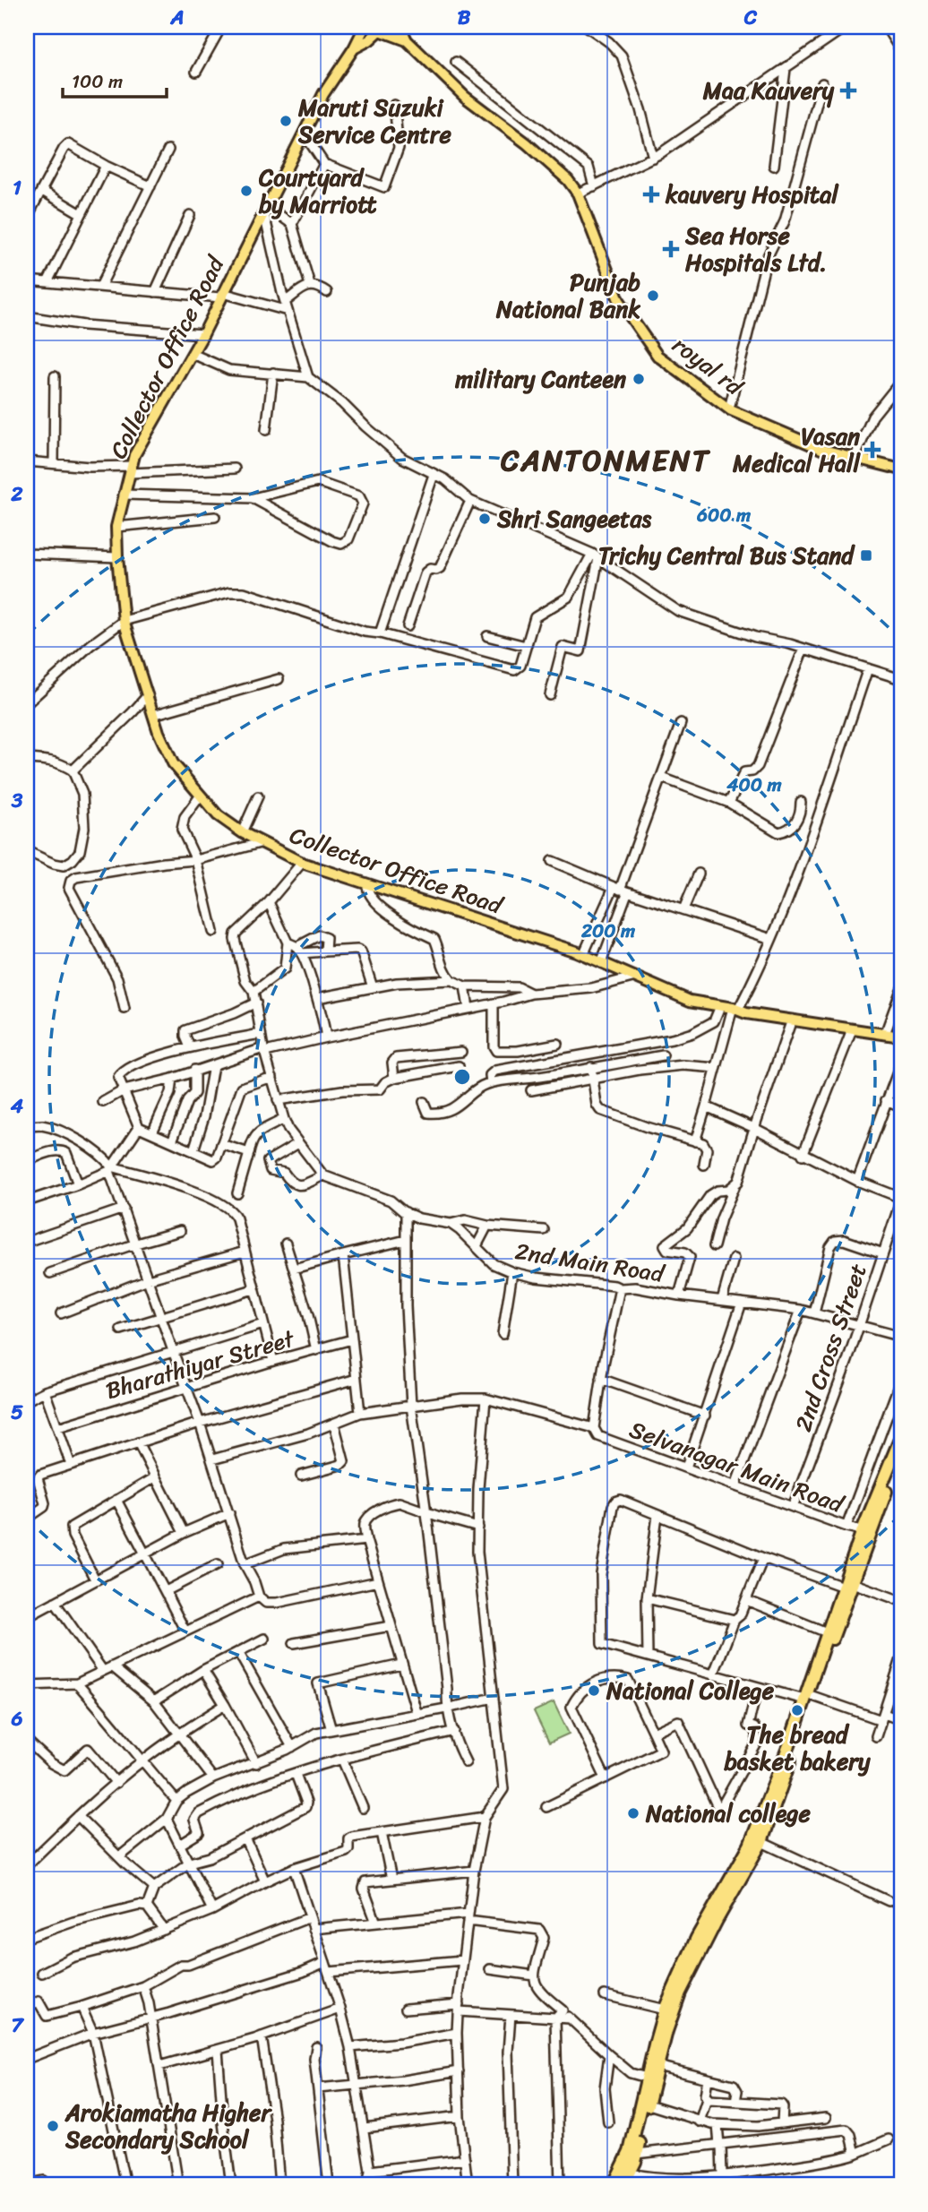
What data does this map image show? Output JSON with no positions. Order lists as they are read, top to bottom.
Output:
{
  "streets": {
    "main road": ["Collector Office Road", "royal rd"],
    "street": [
      "2nd Main Road",
      "2nd Cross Street",
      "Bharathiyar Street",
      "Selvanagar Main Road"
    ]
  },
  "crossings": [
    ["2nd Main Road", "2nd Cross Street"],
    ["2nd Cross Street", "Selvanagar Main Road"]
  ],
  "districts": ["CANTONMENT"],
  "places": {
    "health": [
      "Maa Kauvery",
      "kauvery Hospital",
      "Sea Horse Hospitals Ltd.",
      "Vasan Medical Hall"
    ],
    "other": [
      "Maruti Suzuki Service Centre",
      "Courtyard by Marriott",
      "Punjab National Bank",
      "military Canteen",
      "Shri Sangeetas",
      "National College",
      "The bread basket bakery",
      "National college",
      "Arokiamatha Higher Secondary School"
    ],
    "transit": ["Trichy Central Bus Stand"]
  },
  "scale_bar": "100 m",
  "grid": {
    "columns": ["A", "B", "C"],
    "rows": [
      "1",
      "2",
      "3",
      "4",
      "5",
      "6",
      "7"
    ]
  },
  "rings": ["600 m", "400 m", "200 m"]
}
